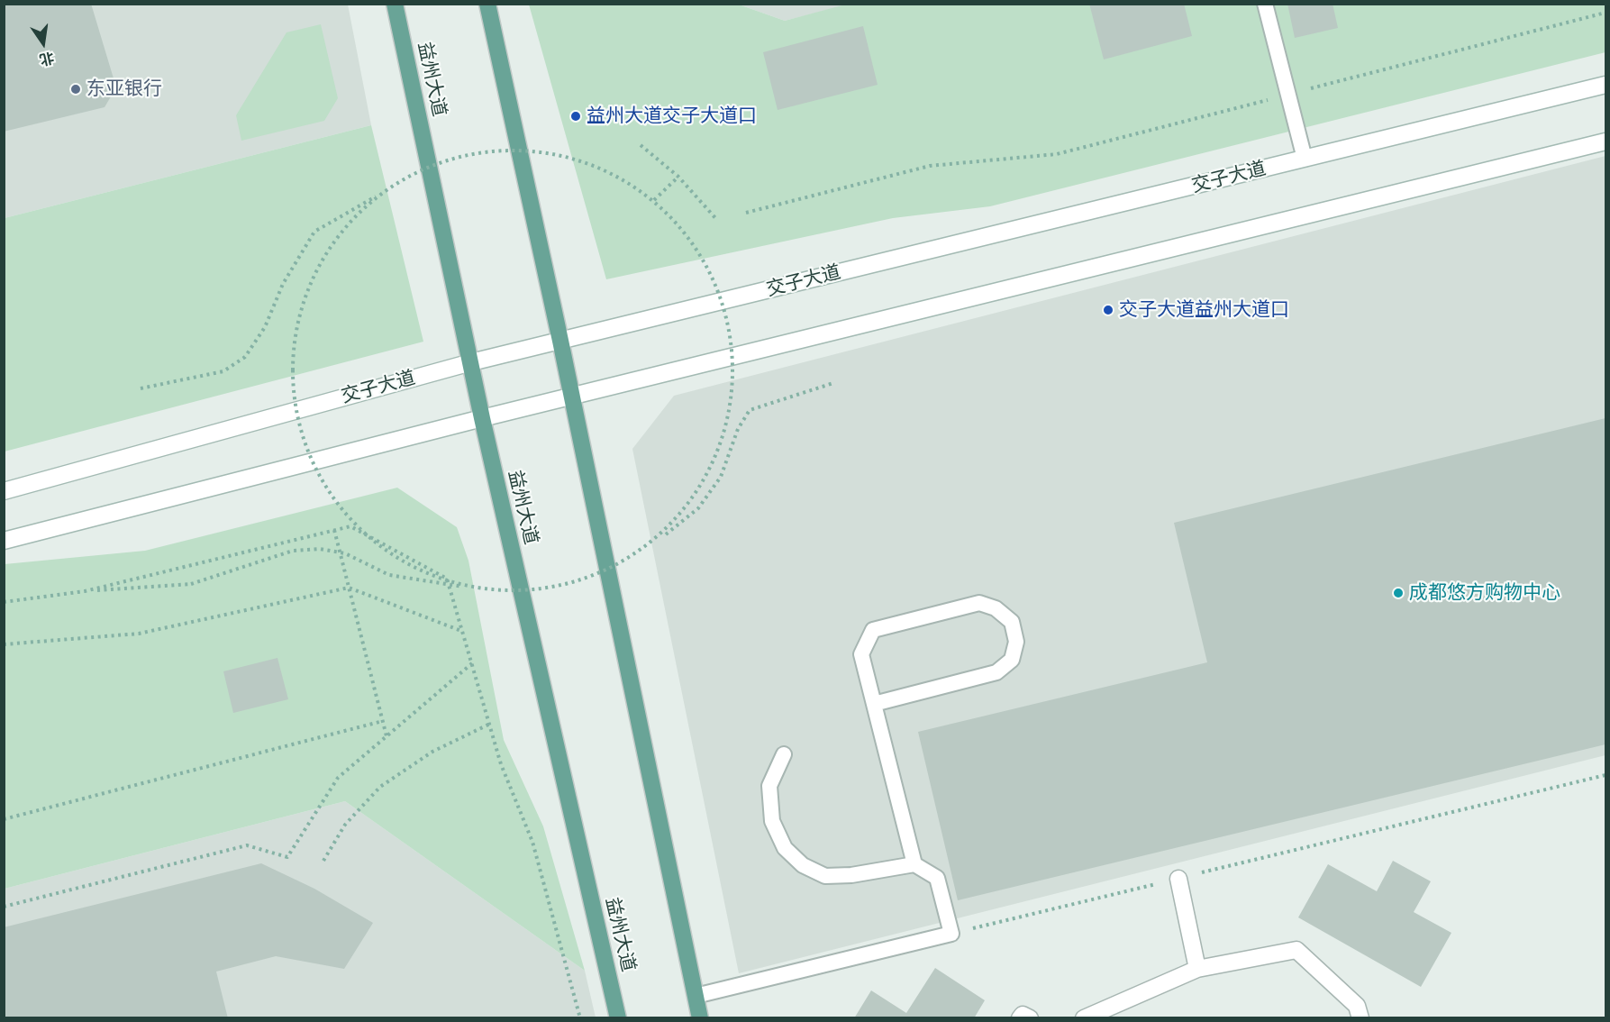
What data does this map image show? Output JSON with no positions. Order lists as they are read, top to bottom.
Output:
{
  "streets": {
    "main road": ["益州大道", "交子大道"]
  },
  "crossings": [
    ["益州大道", "交子大道"]
  ],
  "places": [
    "东亚银行",
    "益州大道交子大道口",
    "交子大道益州大道口",
    "成都悠方购物中心"
  ],
  "north": "bottom"
}
